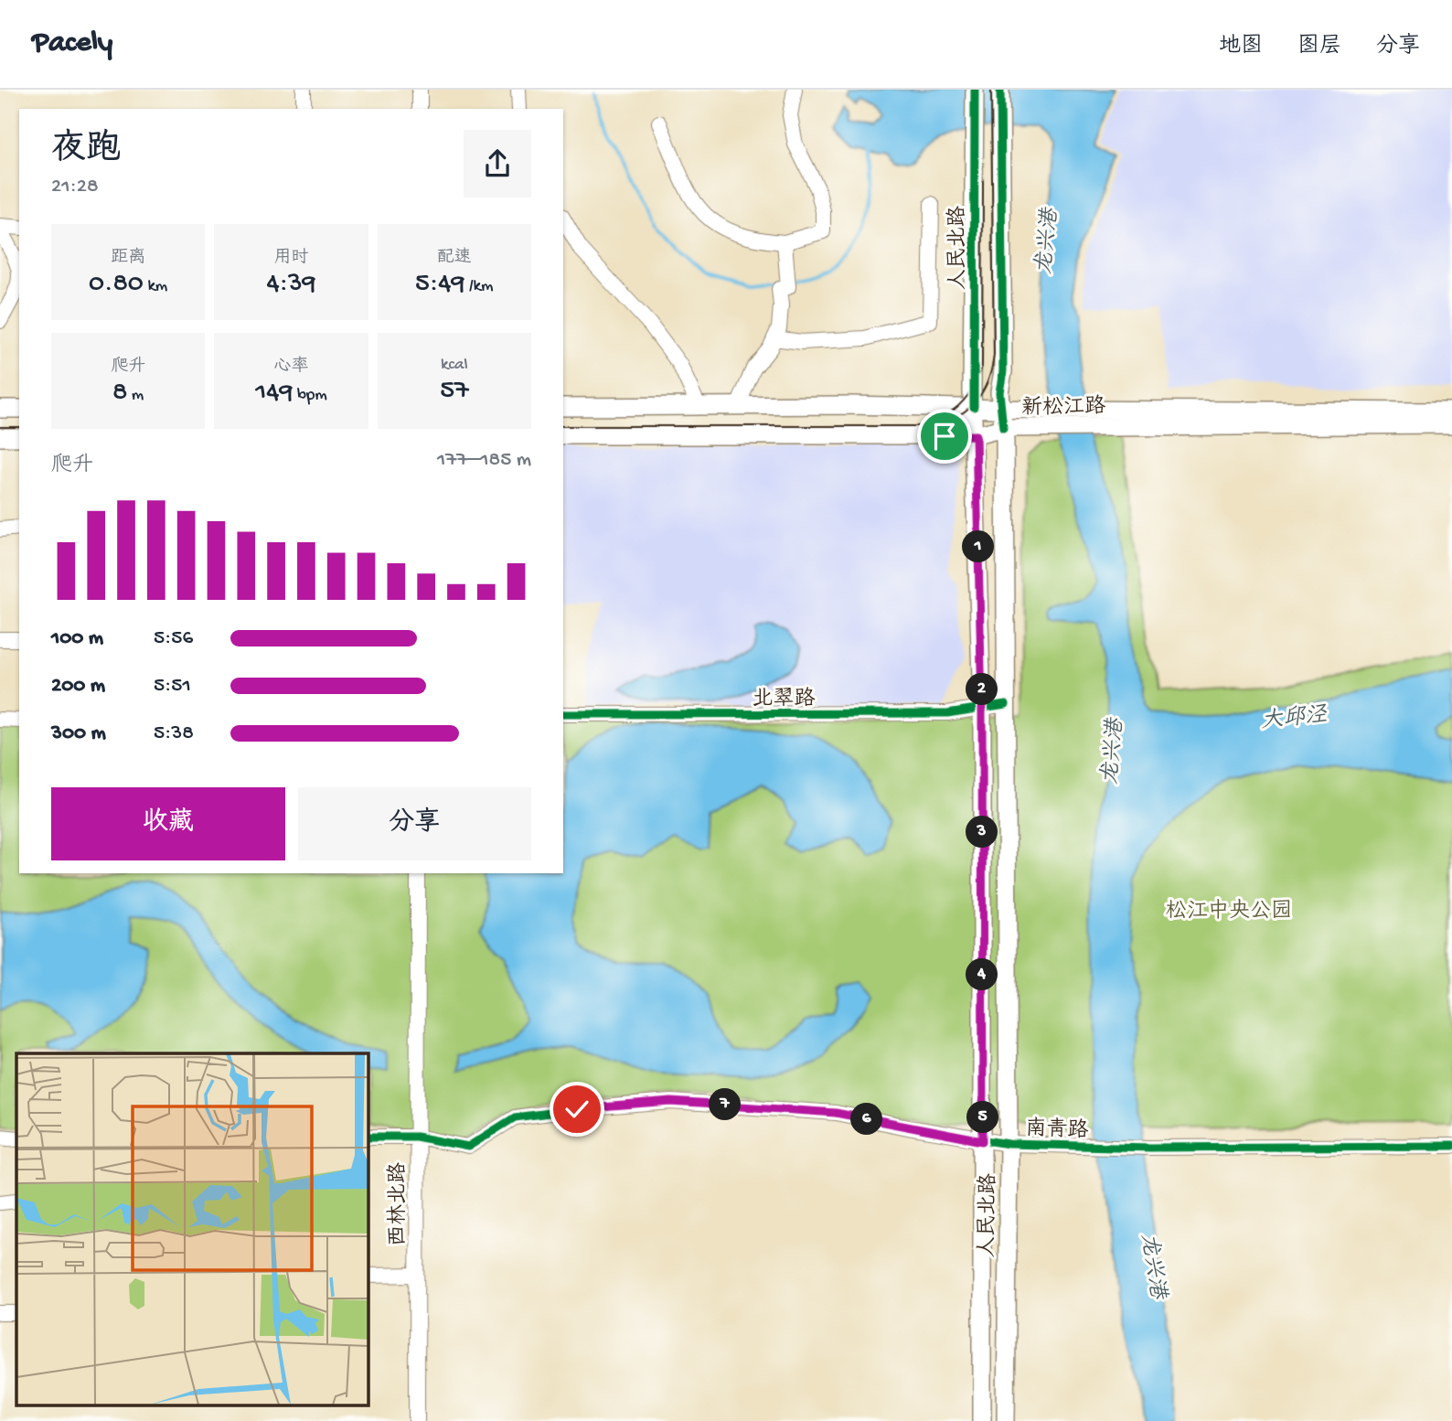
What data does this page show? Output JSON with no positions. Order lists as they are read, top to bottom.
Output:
{
  "streets": {
    "main road": ["人民北路", "新松江路"],
    "street": ["北翠路", "南青路", "西林北路"]
  },
  "crossings": [
    ["人民北路", "新松江路"],
    ["人民北路", "北翠路"],
    ["人民北路", "南青路"],
    ["南青路", "西林北路"]
  ],
  "water": ["龙兴港", "大邱泾"],
  "parks": ["松江中央公园"],
  "page": {
    "header": "Pacely",
    "nav": ["地图", "图层", "分享"],
    "heading": ["夜跑", "21:28"],
    "stats": [
      ["距离", "0.80 km"],
      ["用时", "4:39"],
      ["配速", "5:49 /km"],
      ["爬升", "8 m"],
      ["心率", "149 bpm"],
      ["kcal", "57"]
    ],
    "chart": ["爬升", "177–185 m"],
    "pins": [
      "1",
      "2",
      "3",
      "4",
      "7",
      "5",
      "6"
    ],
    "list": [
      {
        "name": "100 m",
        "note": "5:56"
      },
      {
        "name": "200 m",
        "note": "5:51"
      },
      {
        "name": "300 m",
        "note": "5:38"
      }
    ],
    "buttons": ["收藏", "分享"]
  }
}
